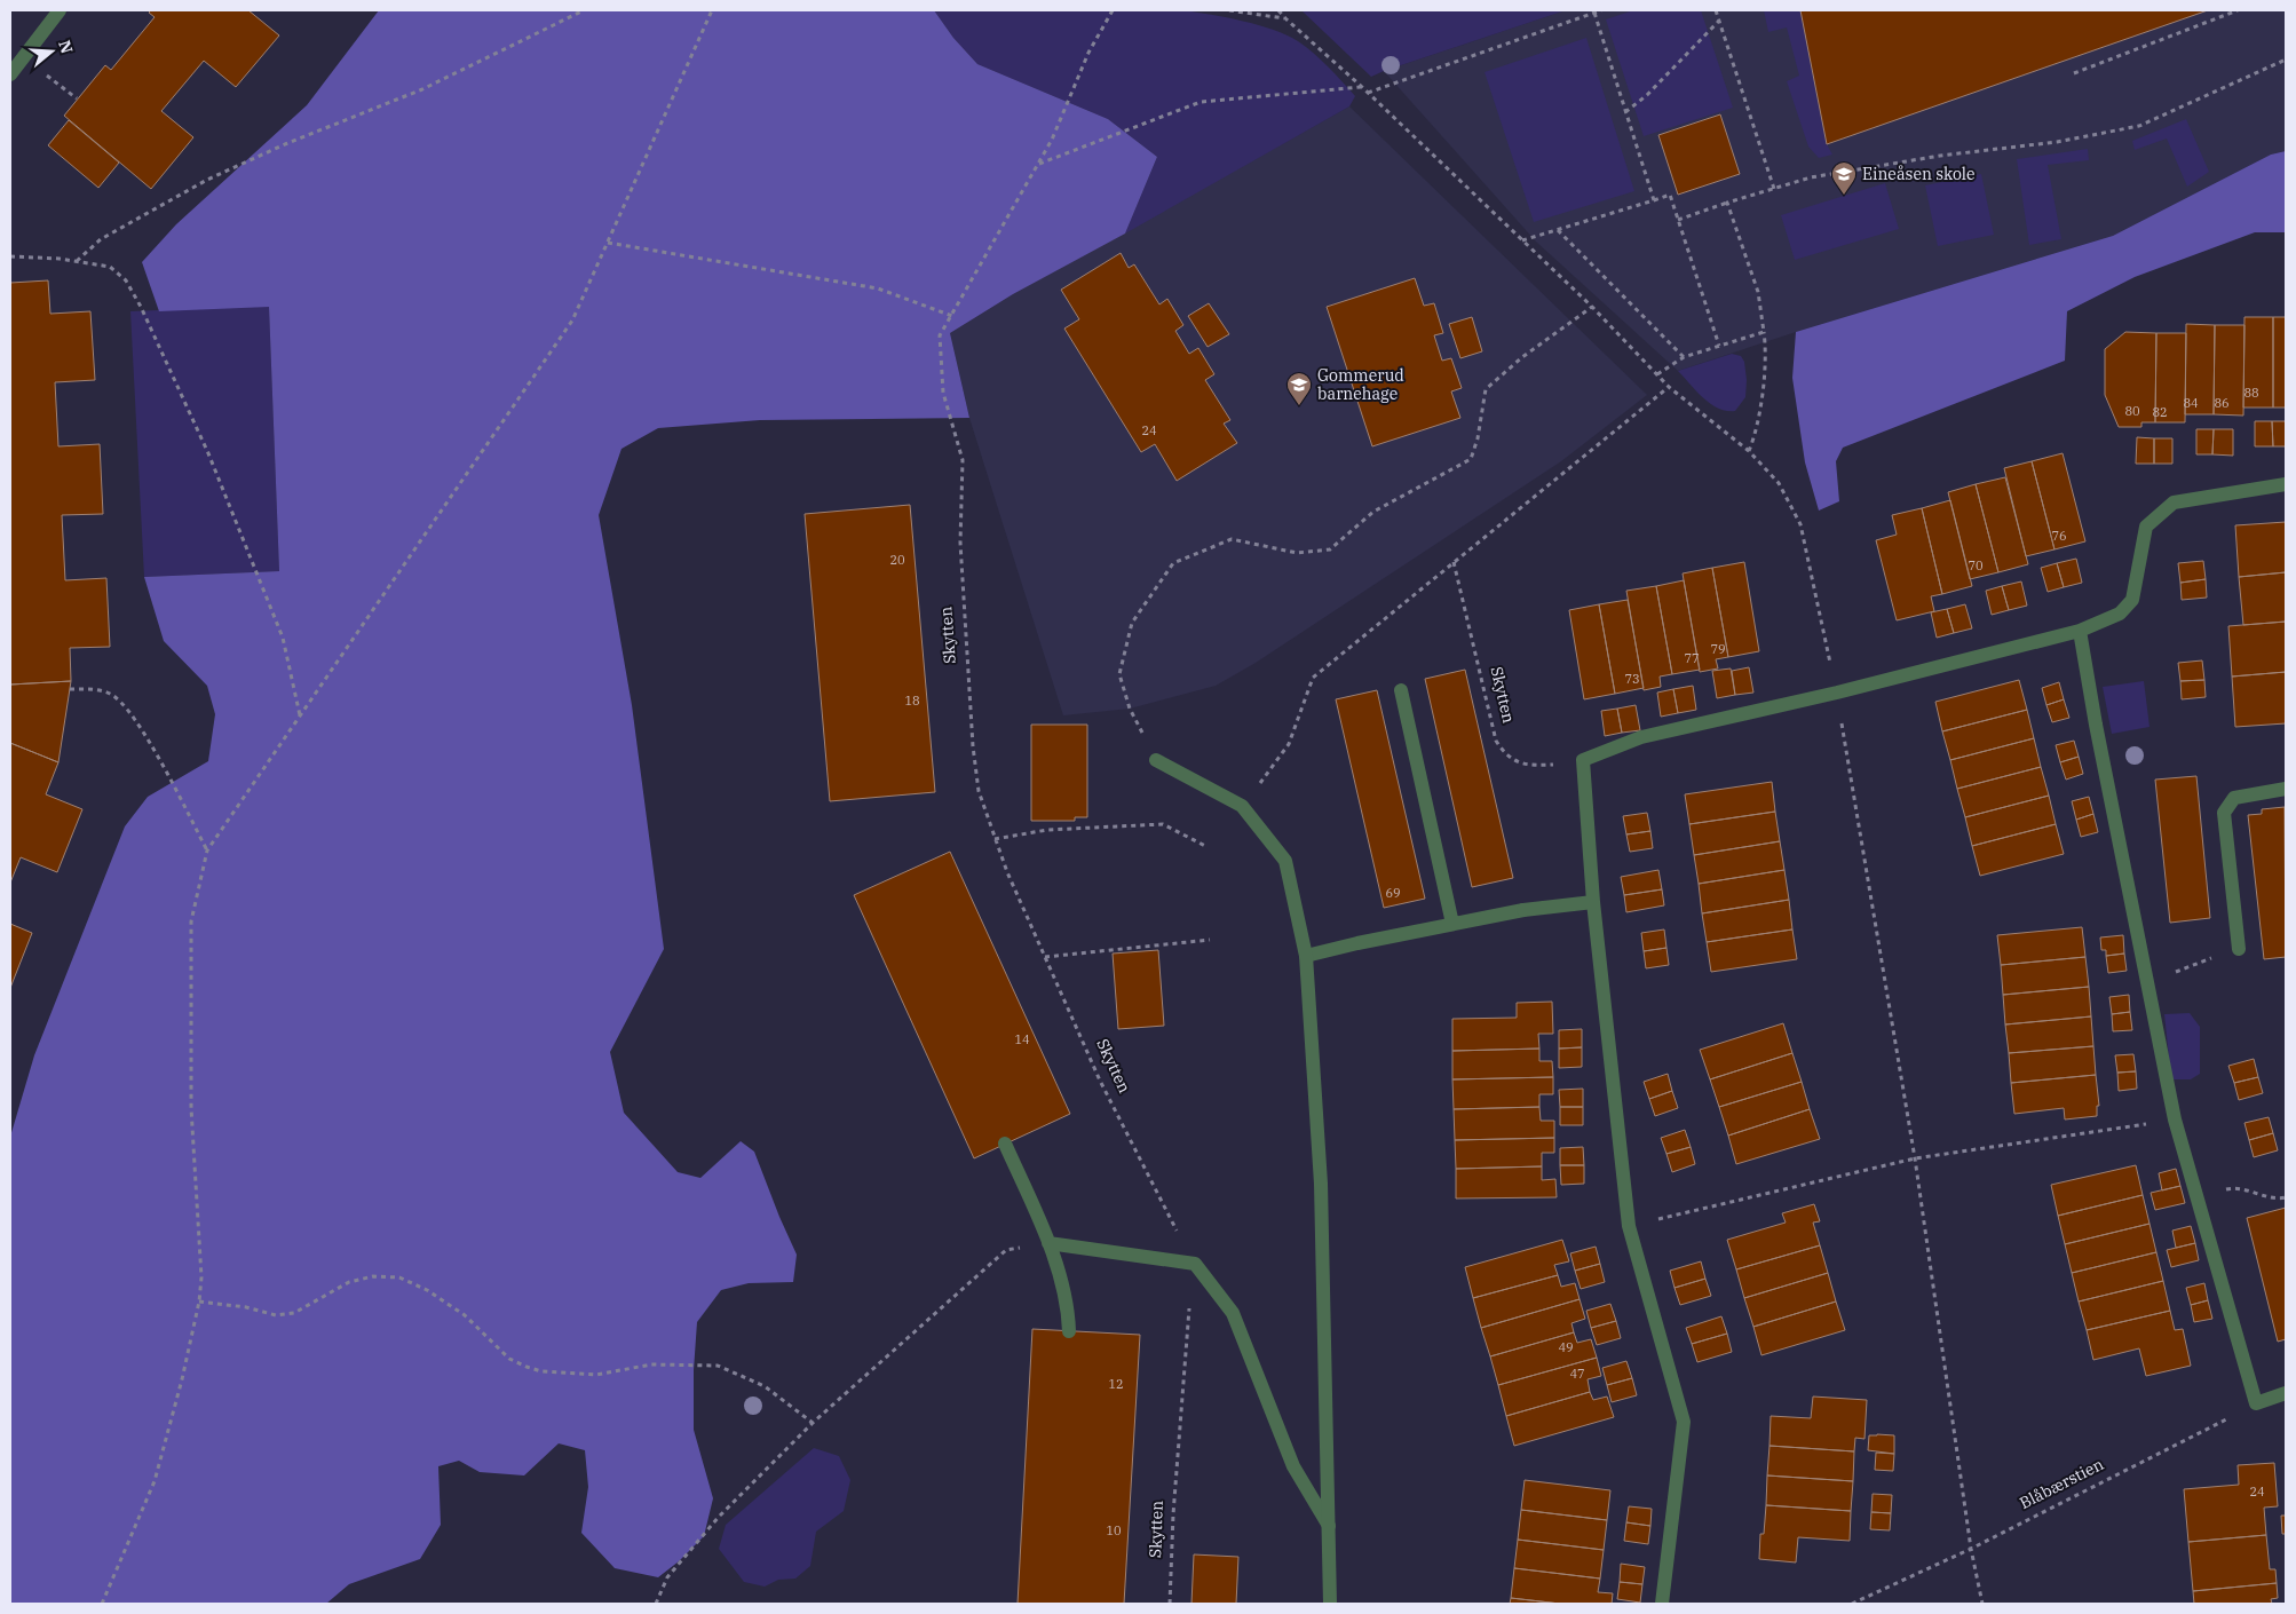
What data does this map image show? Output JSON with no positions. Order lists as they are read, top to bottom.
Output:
{
  "streets": {
    "path": ["Skytten", "Blåbærstien"]
  },
  "places": {
    "school or university": ["Eineåsen skole", "Gommerud barnehage"]
  },
  "house_numbers": [
    "88",
    "84",
    "86",
    "80",
    "82",
    "24",
    "76",
    "20",
    "70",
    "79",
    "77",
    "73",
    "18",
    "69",
    "14",
    "49",
    "47",
    "12",
    "24",
    "10"
  ],
  "north": "right"
}
